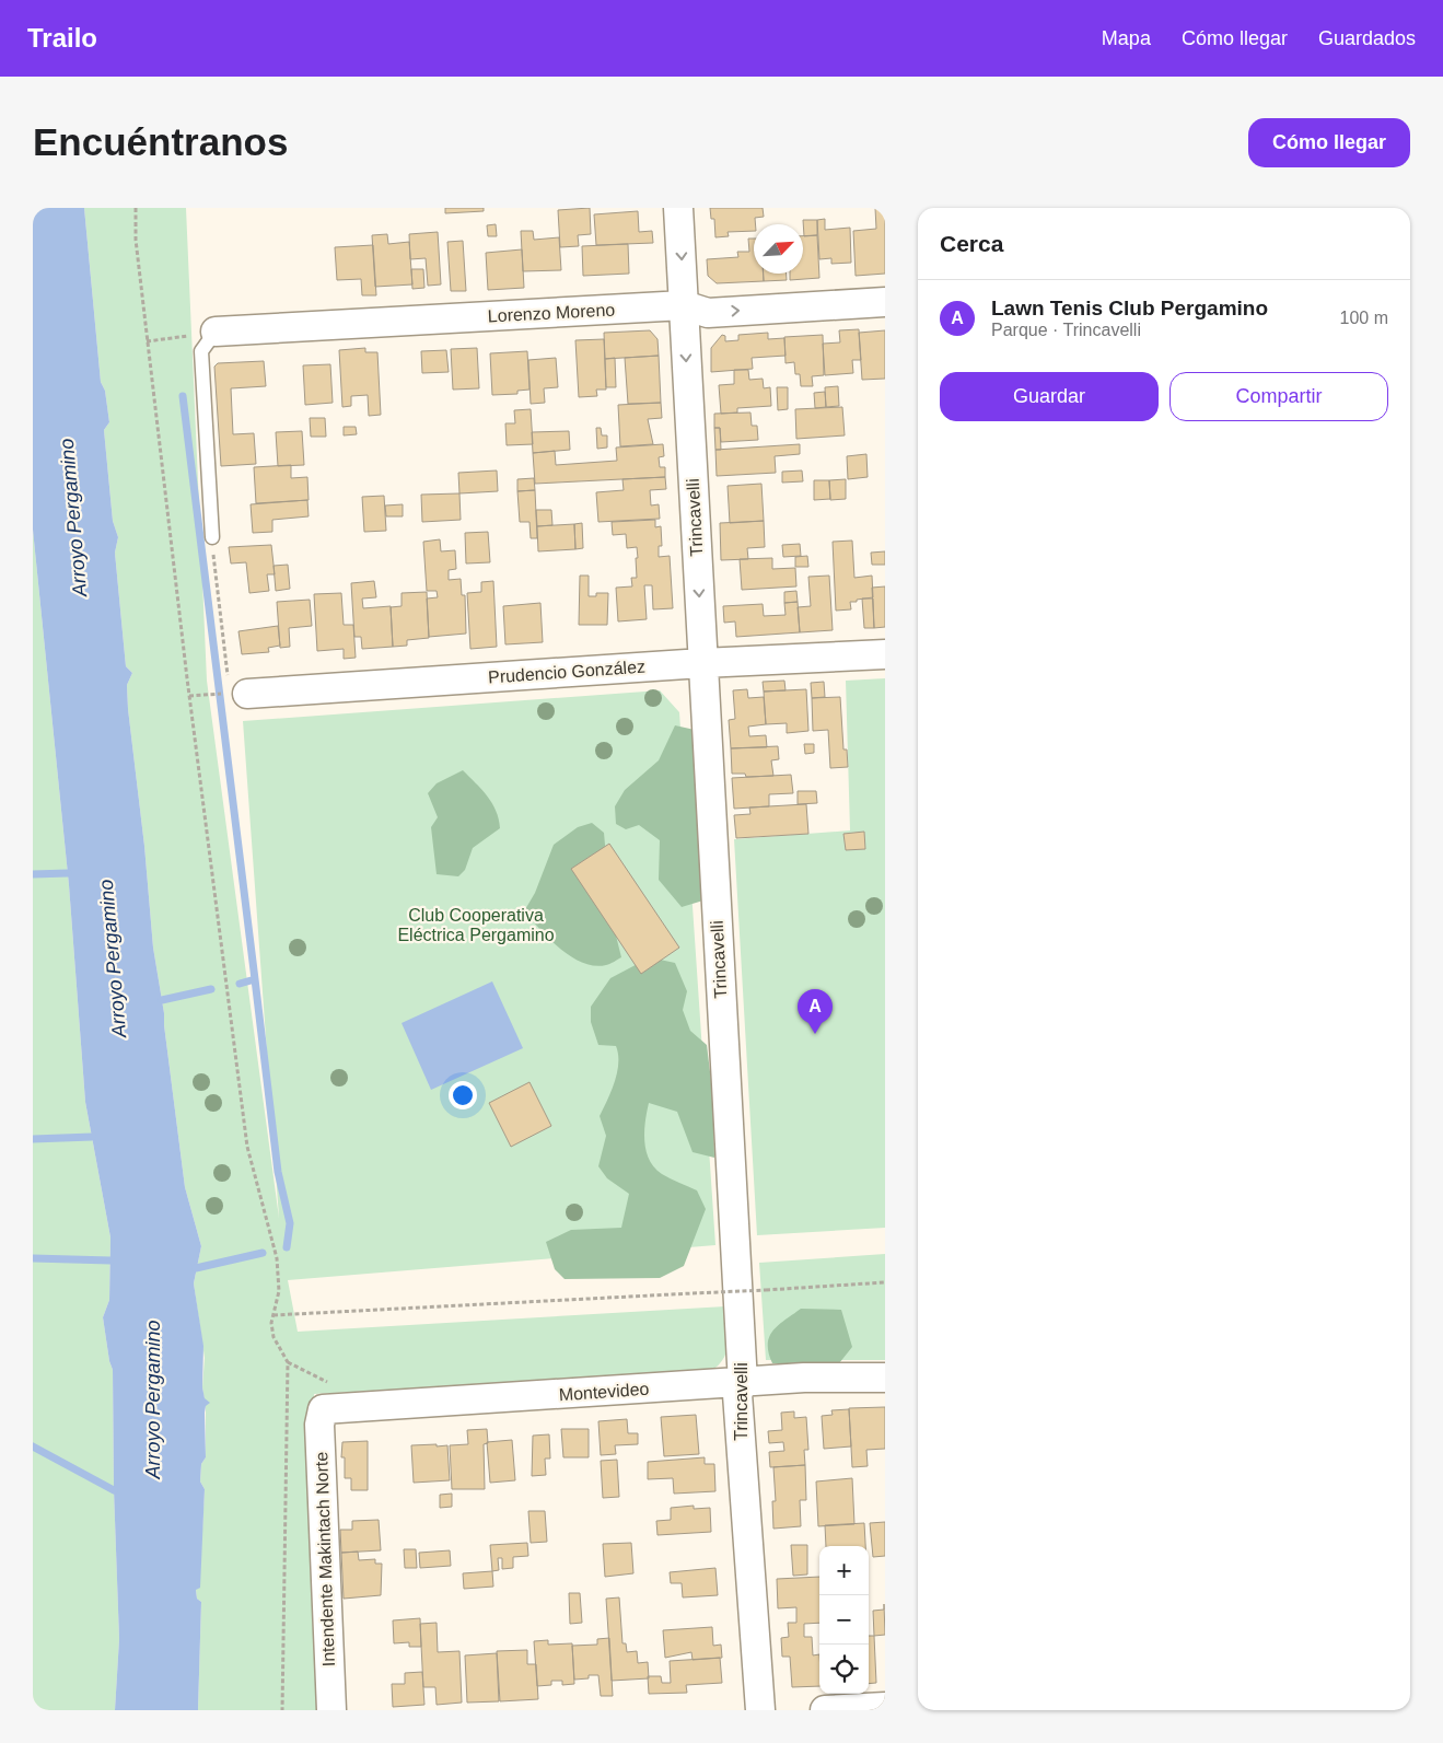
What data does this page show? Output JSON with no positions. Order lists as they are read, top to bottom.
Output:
{
  "streets": {
    "street": [
      "Lorenzo Moreno",
      "Trincavelli",
      "Prudencio González",
      "Montevideo",
      "Intendente Makintach Norte"
    ]
  },
  "crossings": [
    ["Lorenzo Moreno", "Trincavelli"],
    ["Trincavelli", "Prudencio González"],
    ["Trincavelli", "Montevideo"],
    ["Montevideo", "Intendente Makintach Norte"]
  ],
  "water": ["Arroyo Pergamino"],
  "parks": ["Club Cooperativa Eléctrica Pergamino"],
  "north": "top right",
  "page": {
    "header": "Trailo",
    "nav": ["Mapa", "Cómo llegar", "Guardados"],
    "buttons": [
      "Cómo llegar",
      ["Guardar", "Compartir"]
    ],
    "title": "Encuéntranos",
    "heading": "Cerca",
    "list": [
      {
        "mark": "A",
        "name": "Lawn Tenis Club Pergamino",
        "note": "Parque · Trincavelli",
        "value": "100 m"
      }
    ],
    "pins": "A",
    "map_buttons": ["+", "−"]
  }
}
